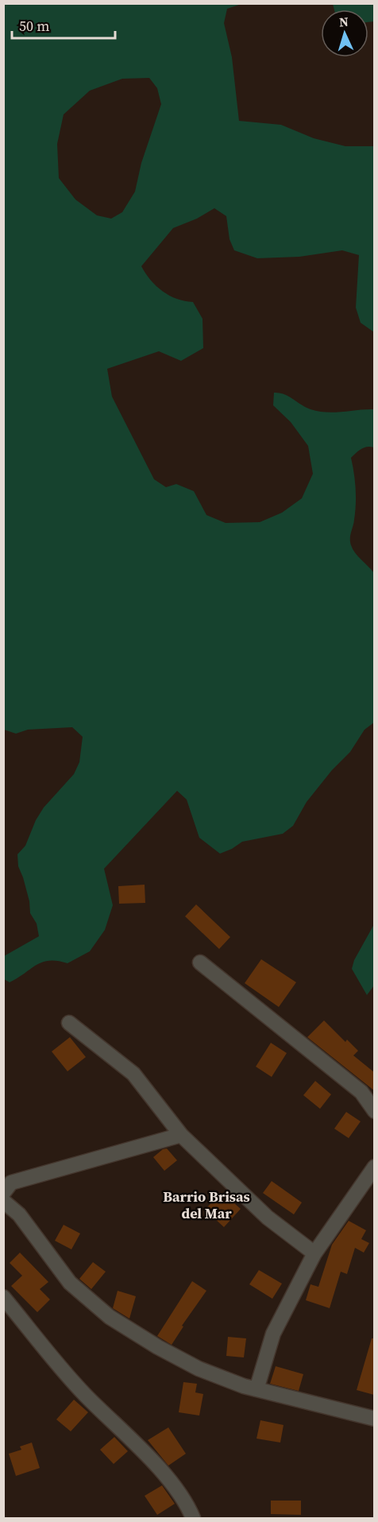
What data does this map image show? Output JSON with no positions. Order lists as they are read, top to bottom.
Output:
{
  "districts": ["Barrio Brisas del Mar"],
  "scale_bar": "50 m",
  "north": "top"
}
